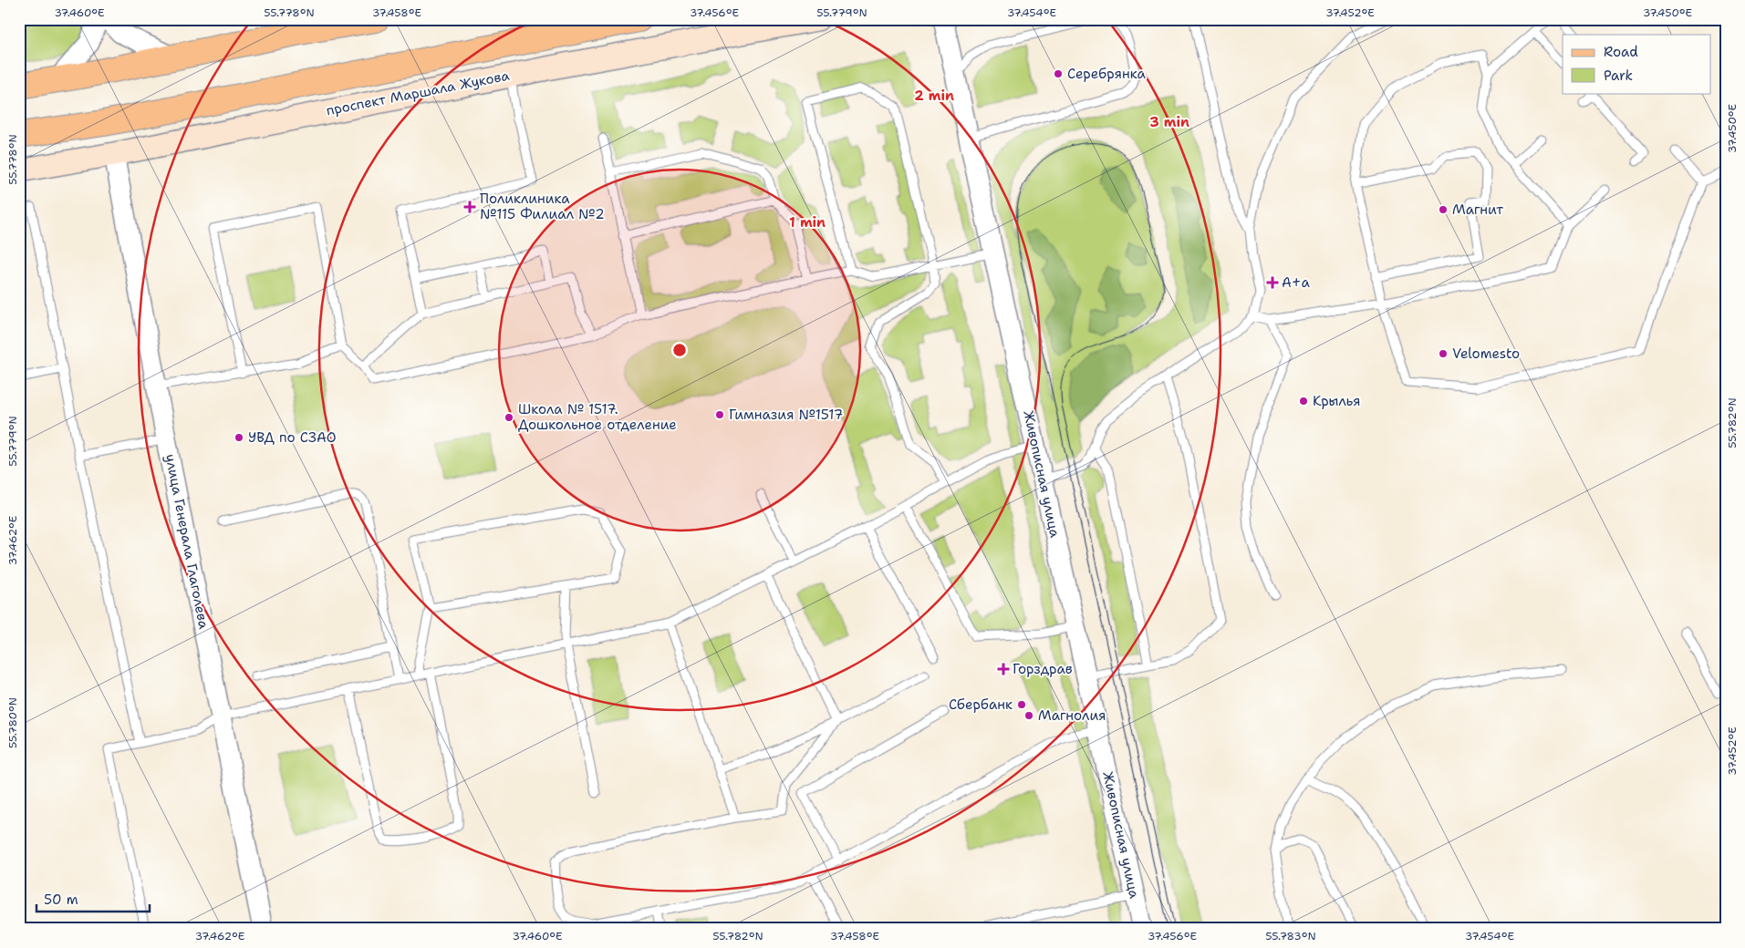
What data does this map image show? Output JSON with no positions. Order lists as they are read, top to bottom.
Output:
{
  "streets": {
    "main road": ["проспект Маршала Жукова"],
    "street": ["Живописная улица", "улица Генерала Глаголева"]
  },
  "crossings": [
    ["проспект Маршала Жукова", "улица Генерала Глаголева"]
  ],
  "places": {
    "other": [
      "Серебрянка",
      "Магнит",
      "Velomesto",
      "Крылья",
      "Гимназия №1517",
      "Школа № 1517. Дошкольное отделение",
      "УВД по СЗАО",
      "Сбербанк",
      "Магнолия"
    ],
    "health": ["Поликлиника №115 Филиал №2", "А+а", "Горздрав"]
  },
  "legend": ["Road", "Park"],
  "scale_bar": "50 m",
  "coordinates": [
    "37.460°E",
    "55.778°N",
    "37.458°E",
    "37.456°E",
    "55.779°N",
    "37.454°E",
    "37.452°E",
    "37.450°E",
    "55.782°N",
    "37.462°E",
    "55.780°N",
    "55.783°N"
  ],
  "rings": ["2 min", "3 min", "1 min"]
}
